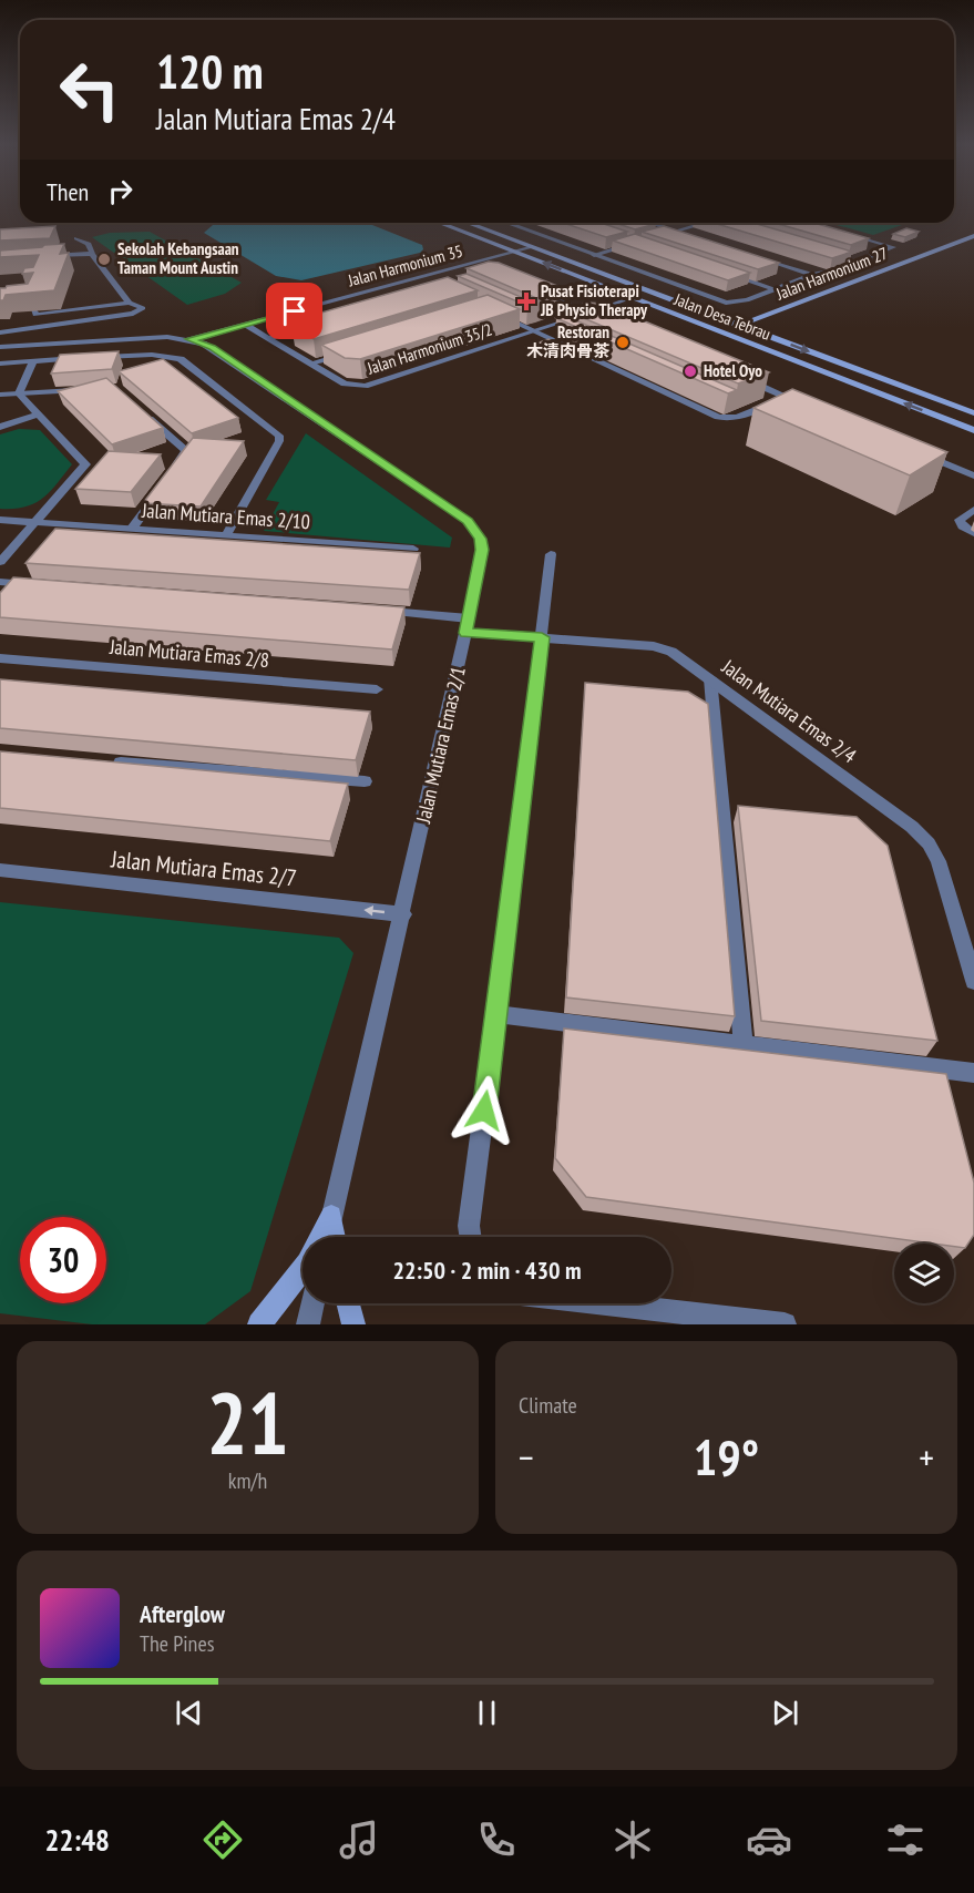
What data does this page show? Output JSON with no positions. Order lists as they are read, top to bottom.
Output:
{
  "streets": {
    "street": [
      "Jalan Harmonium 35",
      "Jalan Harmonium 27",
      "Jalan Desa Tebrau",
      "Jalan Harmonium 35/2",
      "Jalan Mutiara Emas 2/10",
      "Jalan Mutiara Emas 2/8",
      "Jalan Mutiara Emas 2/4",
      "Jalan Mutiara Emas 2/1",
      "Jalan Mutiara Emas 2/7"
    ]
  },
  "crossings": [
    ["Jalan Harmonium 35", "Jalan Desa Tebrau"],
    ["Jalan Harmonium 35", "Jalan Harmonium 35/2"],
    ["Jalan Harmonium 35", "Jalan Mutiara Emas 2/1"],
    ["Jalan Harmonium 27", "Jalan Desa Tebrau"],
    ["Jalan Desa Tebrau", "Jalan Harmonium 35/2"],
    ["Jalan Mutiara Emas 2/4", "Jalan Mutiara Emas 2/1"],
    ["Jalan Mutiara Emas 2/1", "Jalan Mutiara Emas 2/7"]
  ],
  "one_way": ["Jalan Mutiara Emas 2/7"],
  "places": {
    "other": ["Sekolah Kebangsaan Taman Mount Austin", "Restoran 木清肉骨茶", "Hotel Oyo"],
    "health": ["Pusat Fisioterapi JB Physio Therapy"]
  },
  "page": {
    "turn": ["120 m", "Jalan Mutiara Emas 2/4"],
    "then": "Then",
    "limit": "30",
    "trip": "22:50 · 2 min · 430 m",
    "tile": [
      ["21", "km/h"],
      "Climate"
    ],
    "heat": ["−", "19°", "+"],
    "song": ["Afterglow", "The Pines"],
    "tabs": "22:48"
  }
}
